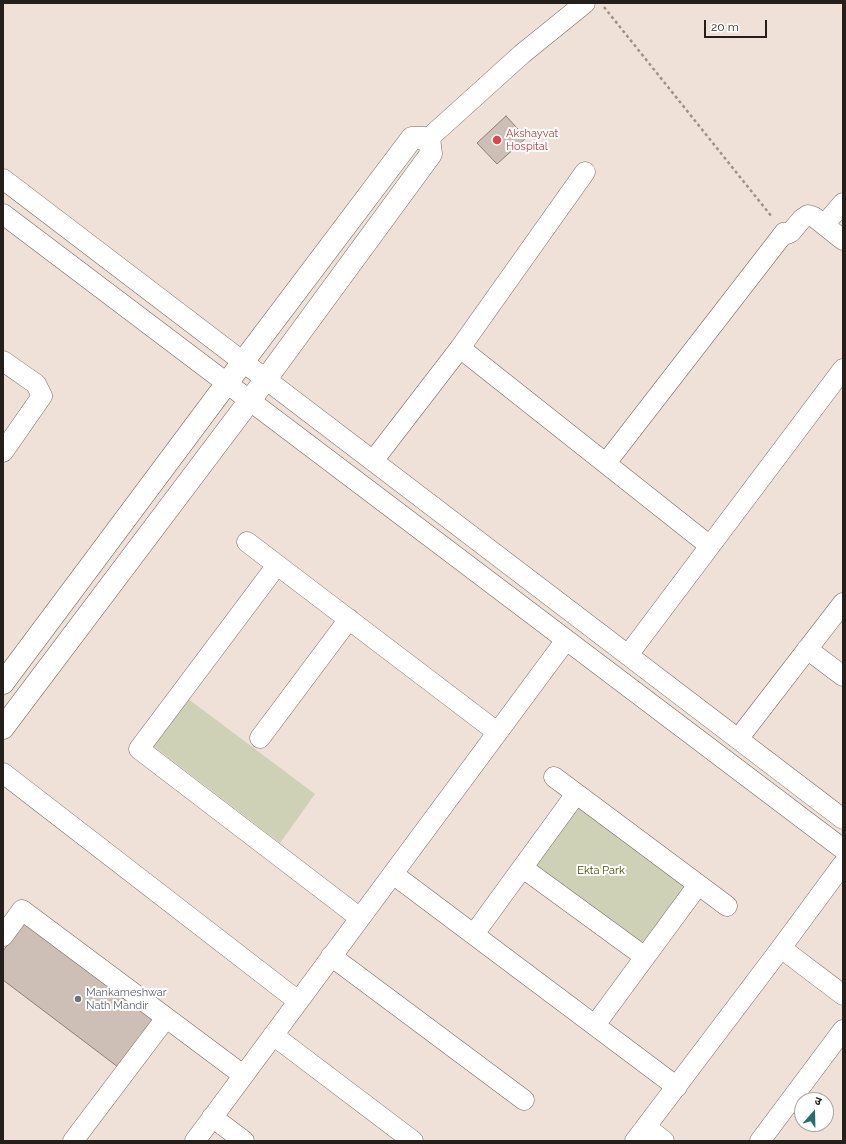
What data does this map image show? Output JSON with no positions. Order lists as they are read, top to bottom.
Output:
{
  "parks": ["Ekta Park"],
  "places": ["Akshayvat Hospital", "Mankameshwar Nath Mandir"],
  "scale_bar": "20 m",
  "north": "top"
}
